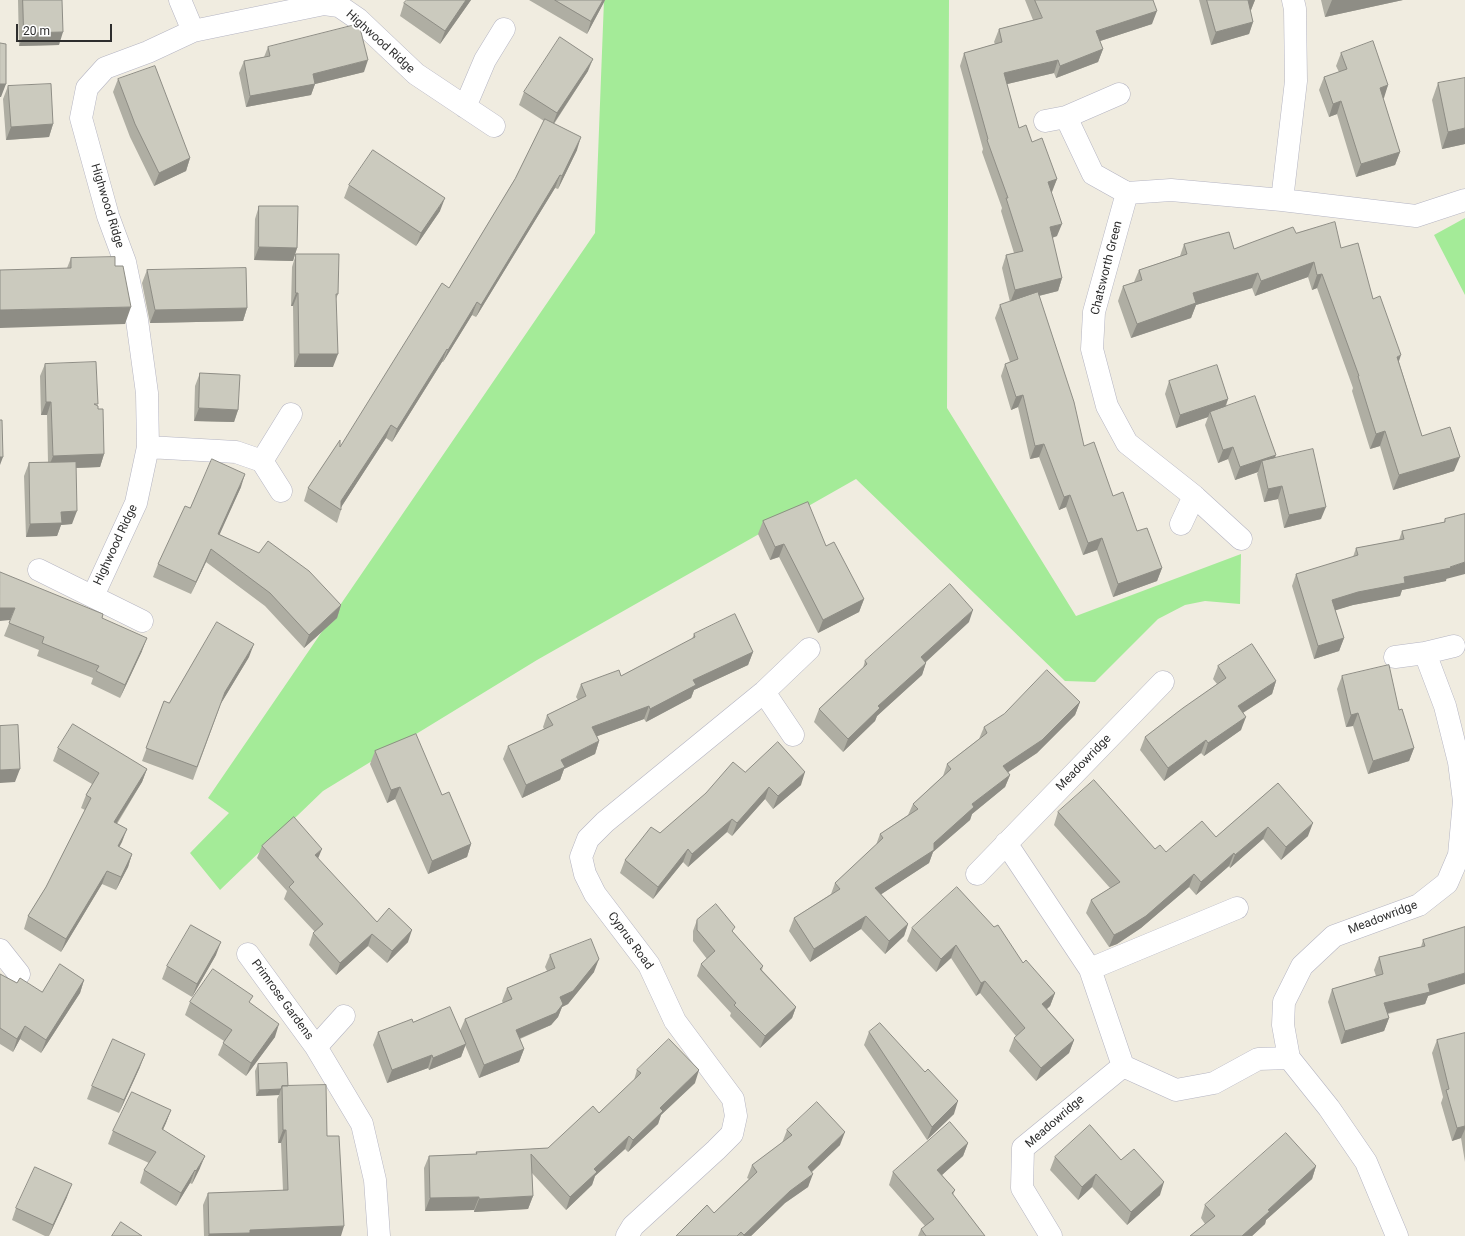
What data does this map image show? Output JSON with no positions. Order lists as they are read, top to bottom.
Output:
{
  "streets": {
    "street": [
      "Highwood Ridge",
      "Chatsworth Green",
      "Meadowridge",
      "Cyprus Road",
      "Primrose Gardens"
    ]
  },
  "scale_bar": "20 m"
}
